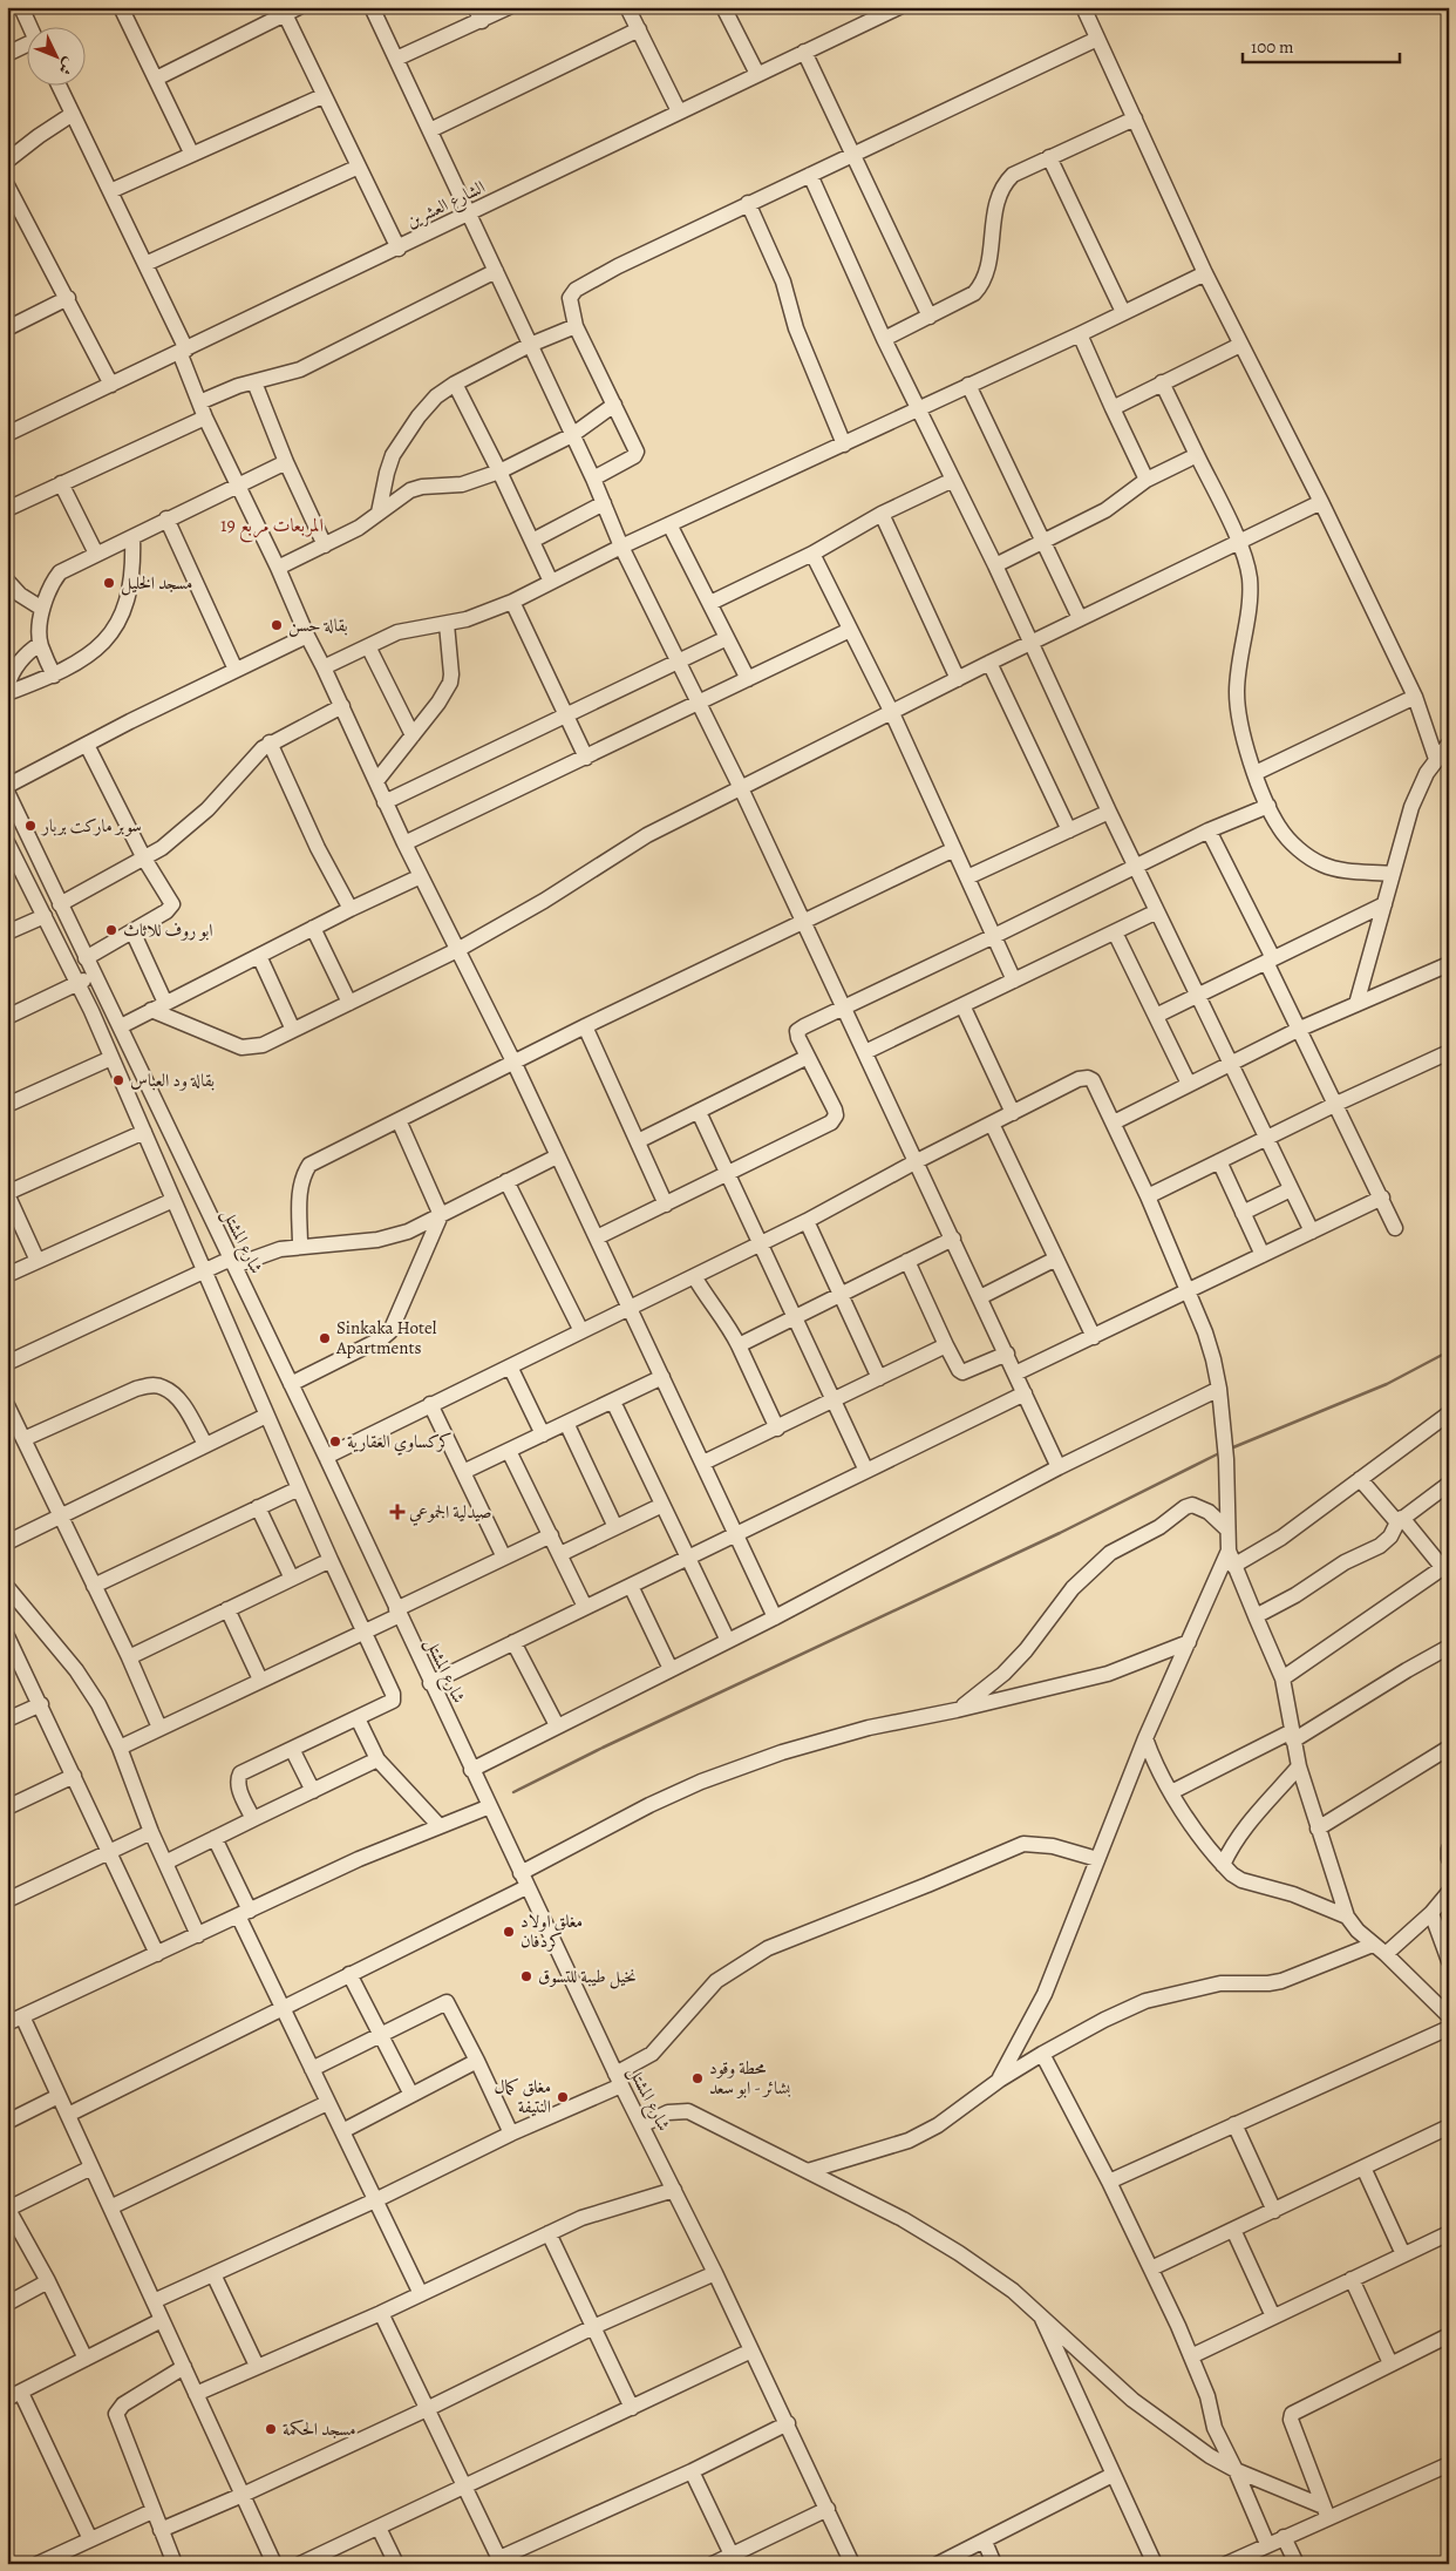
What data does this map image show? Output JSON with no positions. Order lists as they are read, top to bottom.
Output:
{
  "streets": {
    "street": ["الشارع العشرين", "شارع المشتل"]
  },
  "districts": ["المربعات مربع 19"],
  "places": {
    "other": [
      "مسجد الخليل",
      "بقالة حسن",
      "سوبر ماركت بربار",
      "ابو روف للاثاث",
      "بقالة ود العباس",
      "Sinkaka Hotel Apartments",
      "كركساوي العقارية",
      "مغلق اولاد كردفان",
      "نخيل طيبة للتسوق",
      "محطة وقود بشائر - ابو سعد",
      "مغلق كمال النتيفة",
      "مسجد الحكمة"
    ],
    "health": ["صيدلية الجموعي"]
  },
  "scale_bar": "100 m",
  "north": "bottom right"
}
